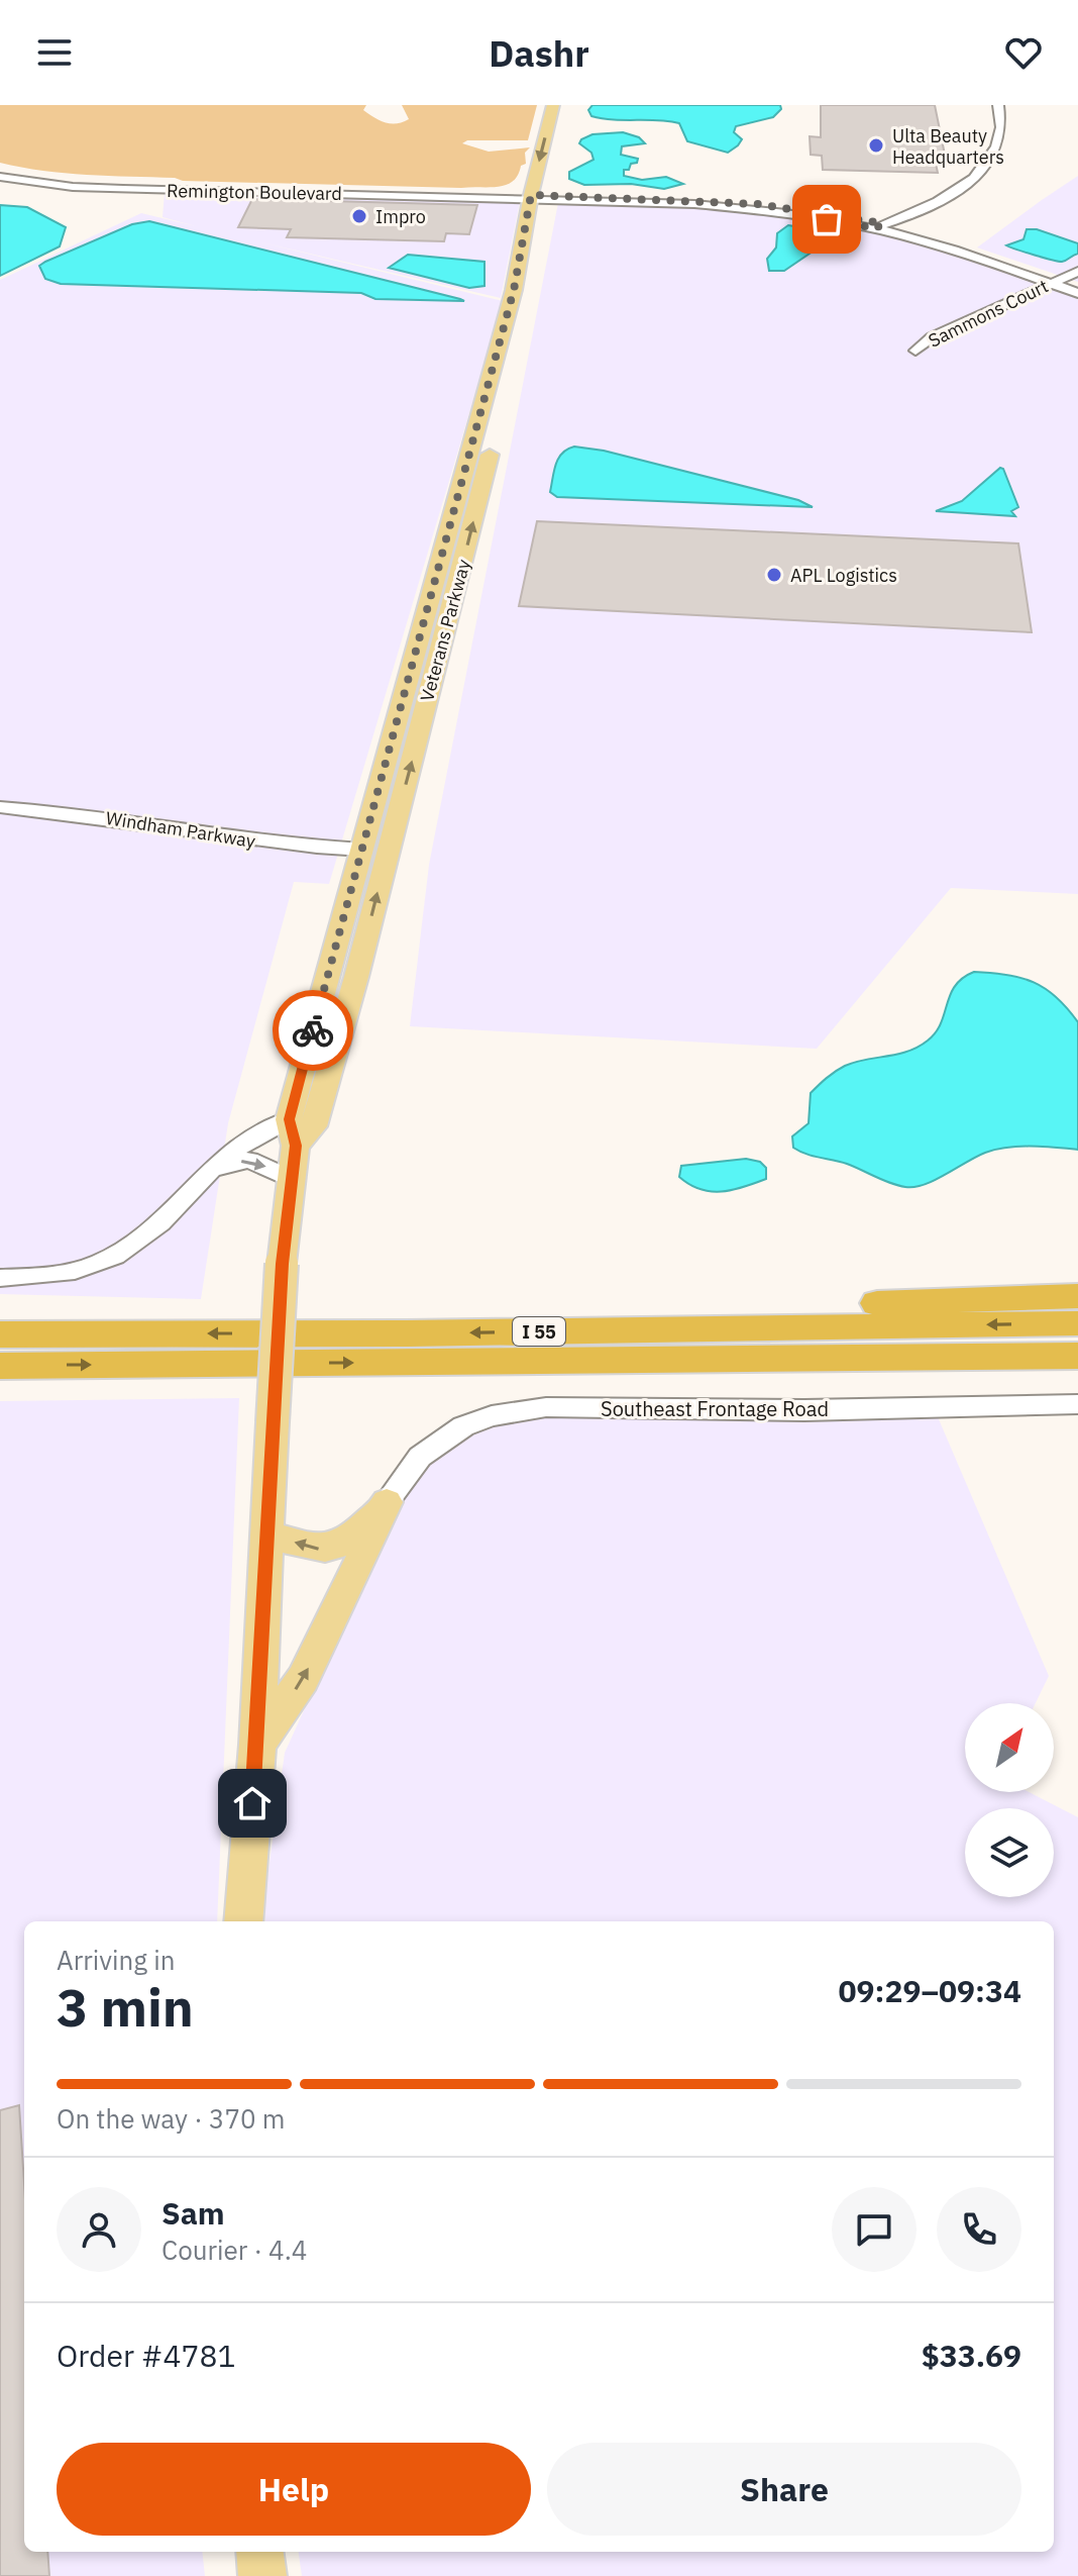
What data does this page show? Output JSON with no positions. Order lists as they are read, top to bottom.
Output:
{
  "streets": {
    "highway": ["I 55"],
    "main road": ["Veterans Parkway"],
    "street": [
      "Remington Boulevard",
      "Sammons Court",
      "Windham Parkway",
      "Southeast Frontage Road"
    ]
  },
  "crossings": [
    ["Remington Boulevard", "Sammons Court"],
    ["Remington Boulevard", "Veterans Parkway"],
    ["Veterans Parkway", "Windham Parkway"]
  ],
  "places": ["Ulta Beauty Headquarters", "Impro", "APL Logistics"],
  "north": "top right",
  "page": {
    "header": "Dashr",
    "heading": ["3 min", "Arriving in", "09:29–09:34"],
    "panel": [
      "Sam",
      "Courier · 4.4",
      "Order #4781",
      "$33.69"
    ],
    "bar": "On the way · 370 m",
    "buttons": ["Help", "Share"]
  }
}
